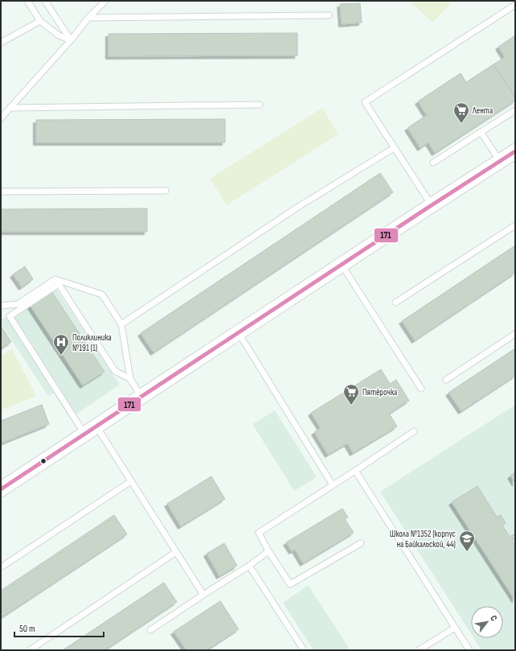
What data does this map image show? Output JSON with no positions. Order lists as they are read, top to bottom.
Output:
{
  "places": {
    "supermarket": ["Лента", "Пятёрочка"],
    "hospital": ["Поликлиника №191 (1)"],
    "school or university": ["Школа №1352 (корпус на Байкальской, 44)"]
  },
  "lines": ["transit line 171"],
  "scale_bar": "50 m",
  "north": "top right"
}
